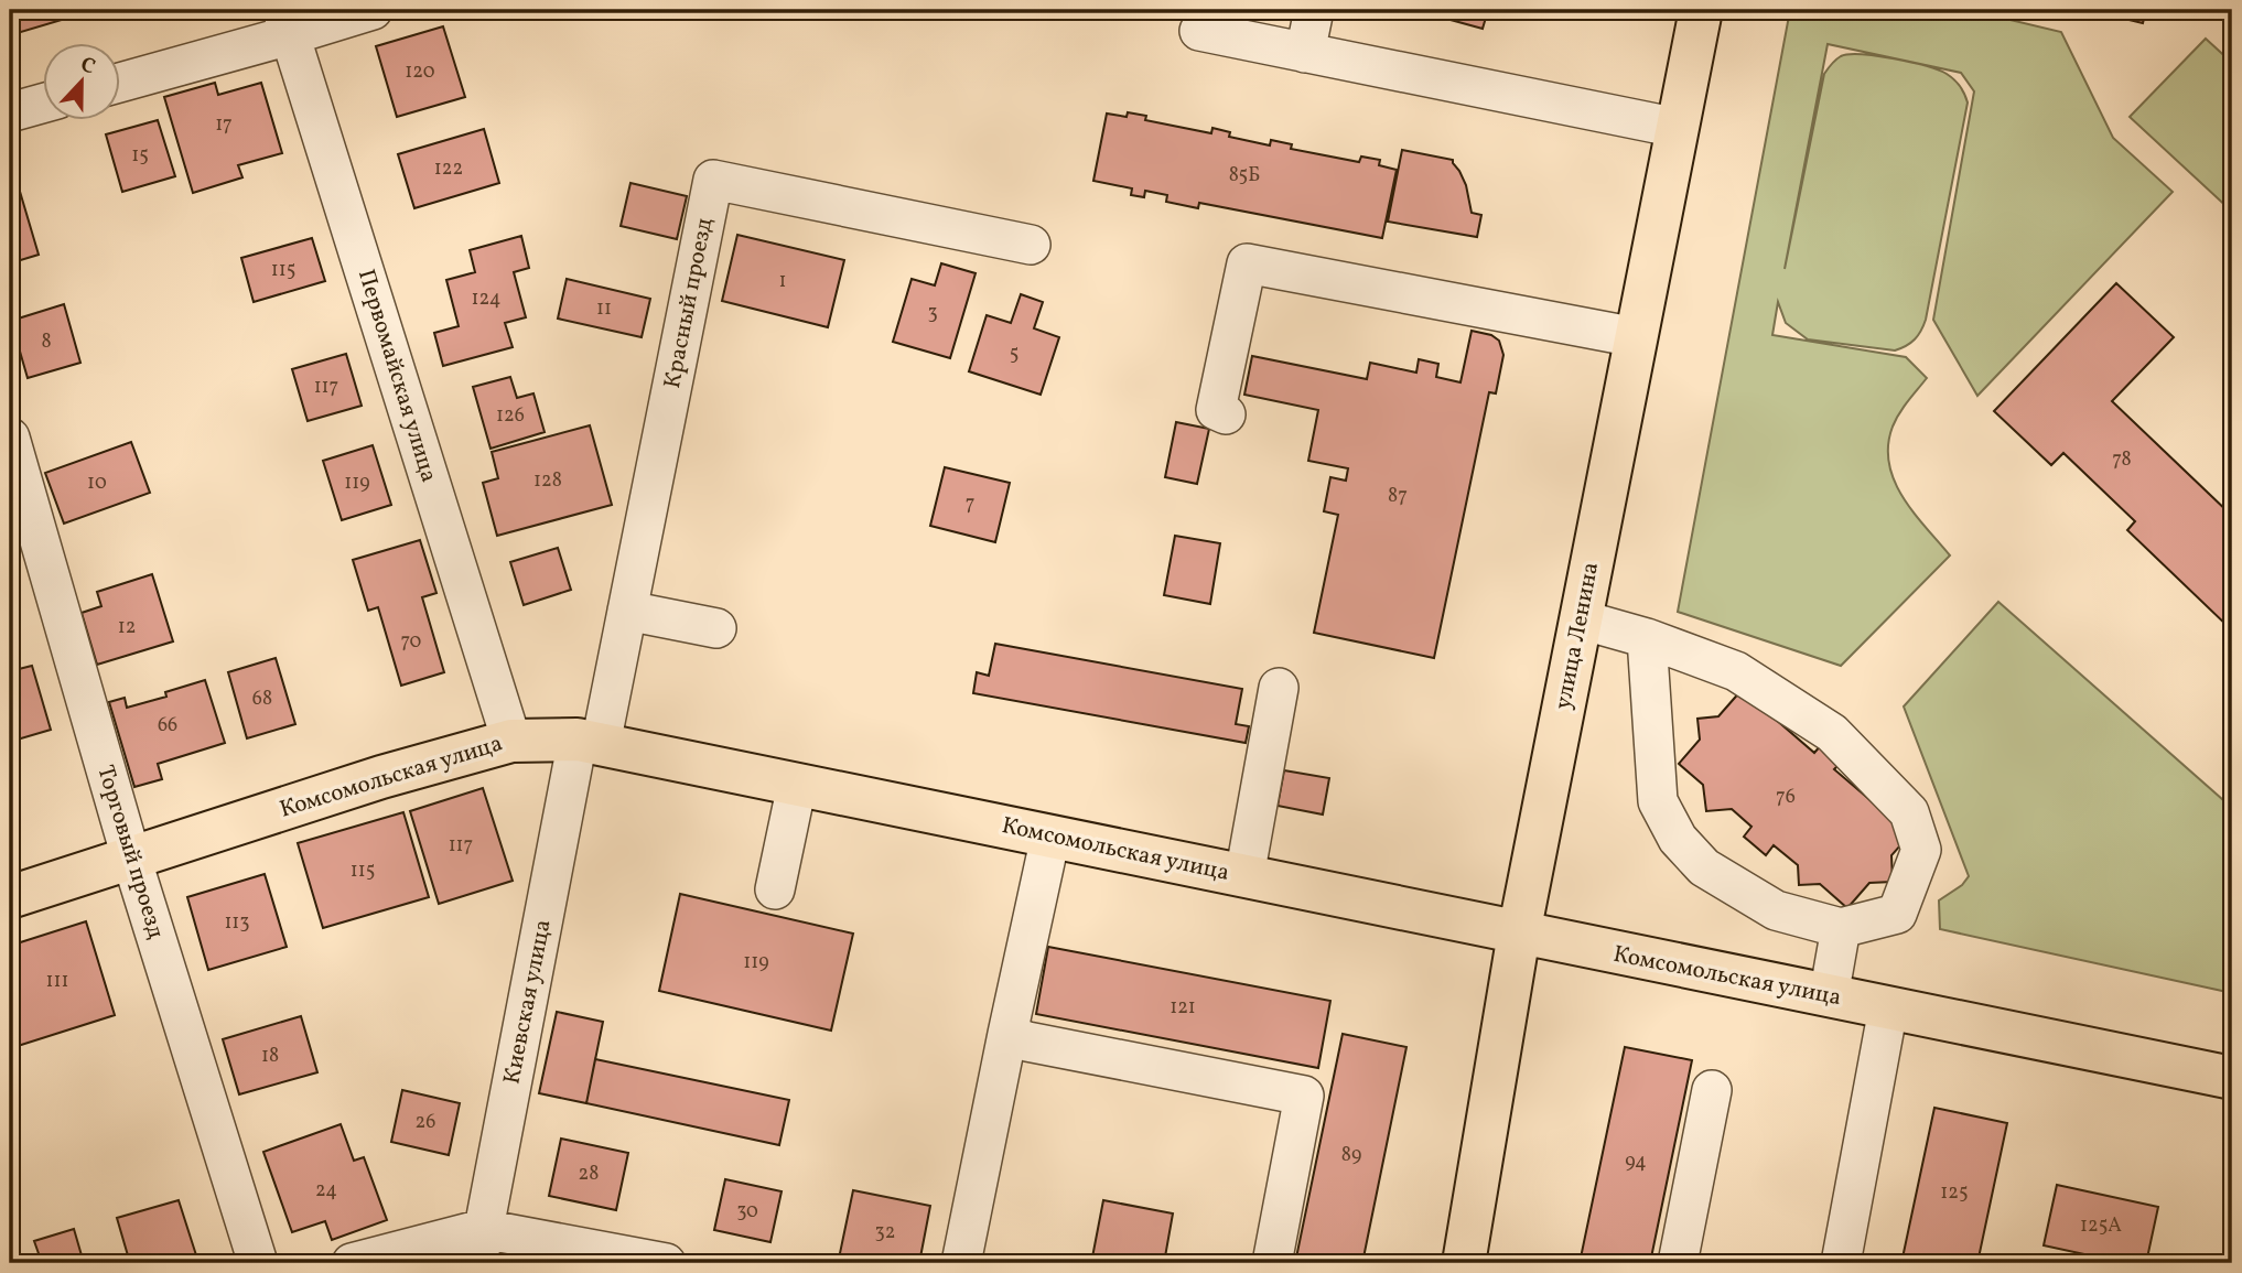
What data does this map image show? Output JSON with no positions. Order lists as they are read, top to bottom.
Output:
{
  "streets": {
    "main road": ["улица Ленина", "Комсомольская улица"],
    "street": [
      "Красный проезд",
      "Первомайская улица",
      "Торговый проезд",
      "Киевская улица"
    ]
  },
  "crossings": [
    ["Красный проезд", "Комсомольская улица"],
    ["Красный проезд", "Киевская улица"],
    ["Первомайская улица", "Комсомольская улица"],
    ["улица Ленина", "Комсомольская улица"],
    ["Комсомольская улица", "Торговый проезд"],
    ["Комсомольская улица", "Киевская улица"]
  ],
  "house_numbers": [
    "120",
    "17",
    "15",
    "122",
    "85Б",
    "115",
    "1",
    "124",
    "11",
    "3",
    "8",
    "5",
    "117",
    "126",
    "78",
    "128",
    "10",
    "119",
    "87",
    "7",
    "12",
    "70",
    "68",
    "66",
    "76",
    "117",
    "115",
    "113",
    "119",
    "111",
    "121",
    "18",
    "26",
    "89",
    "94",
    "28",
    "24",
    "125",
    "30",
    "125А",
    "32"
  ],
  "north": "top"
}
